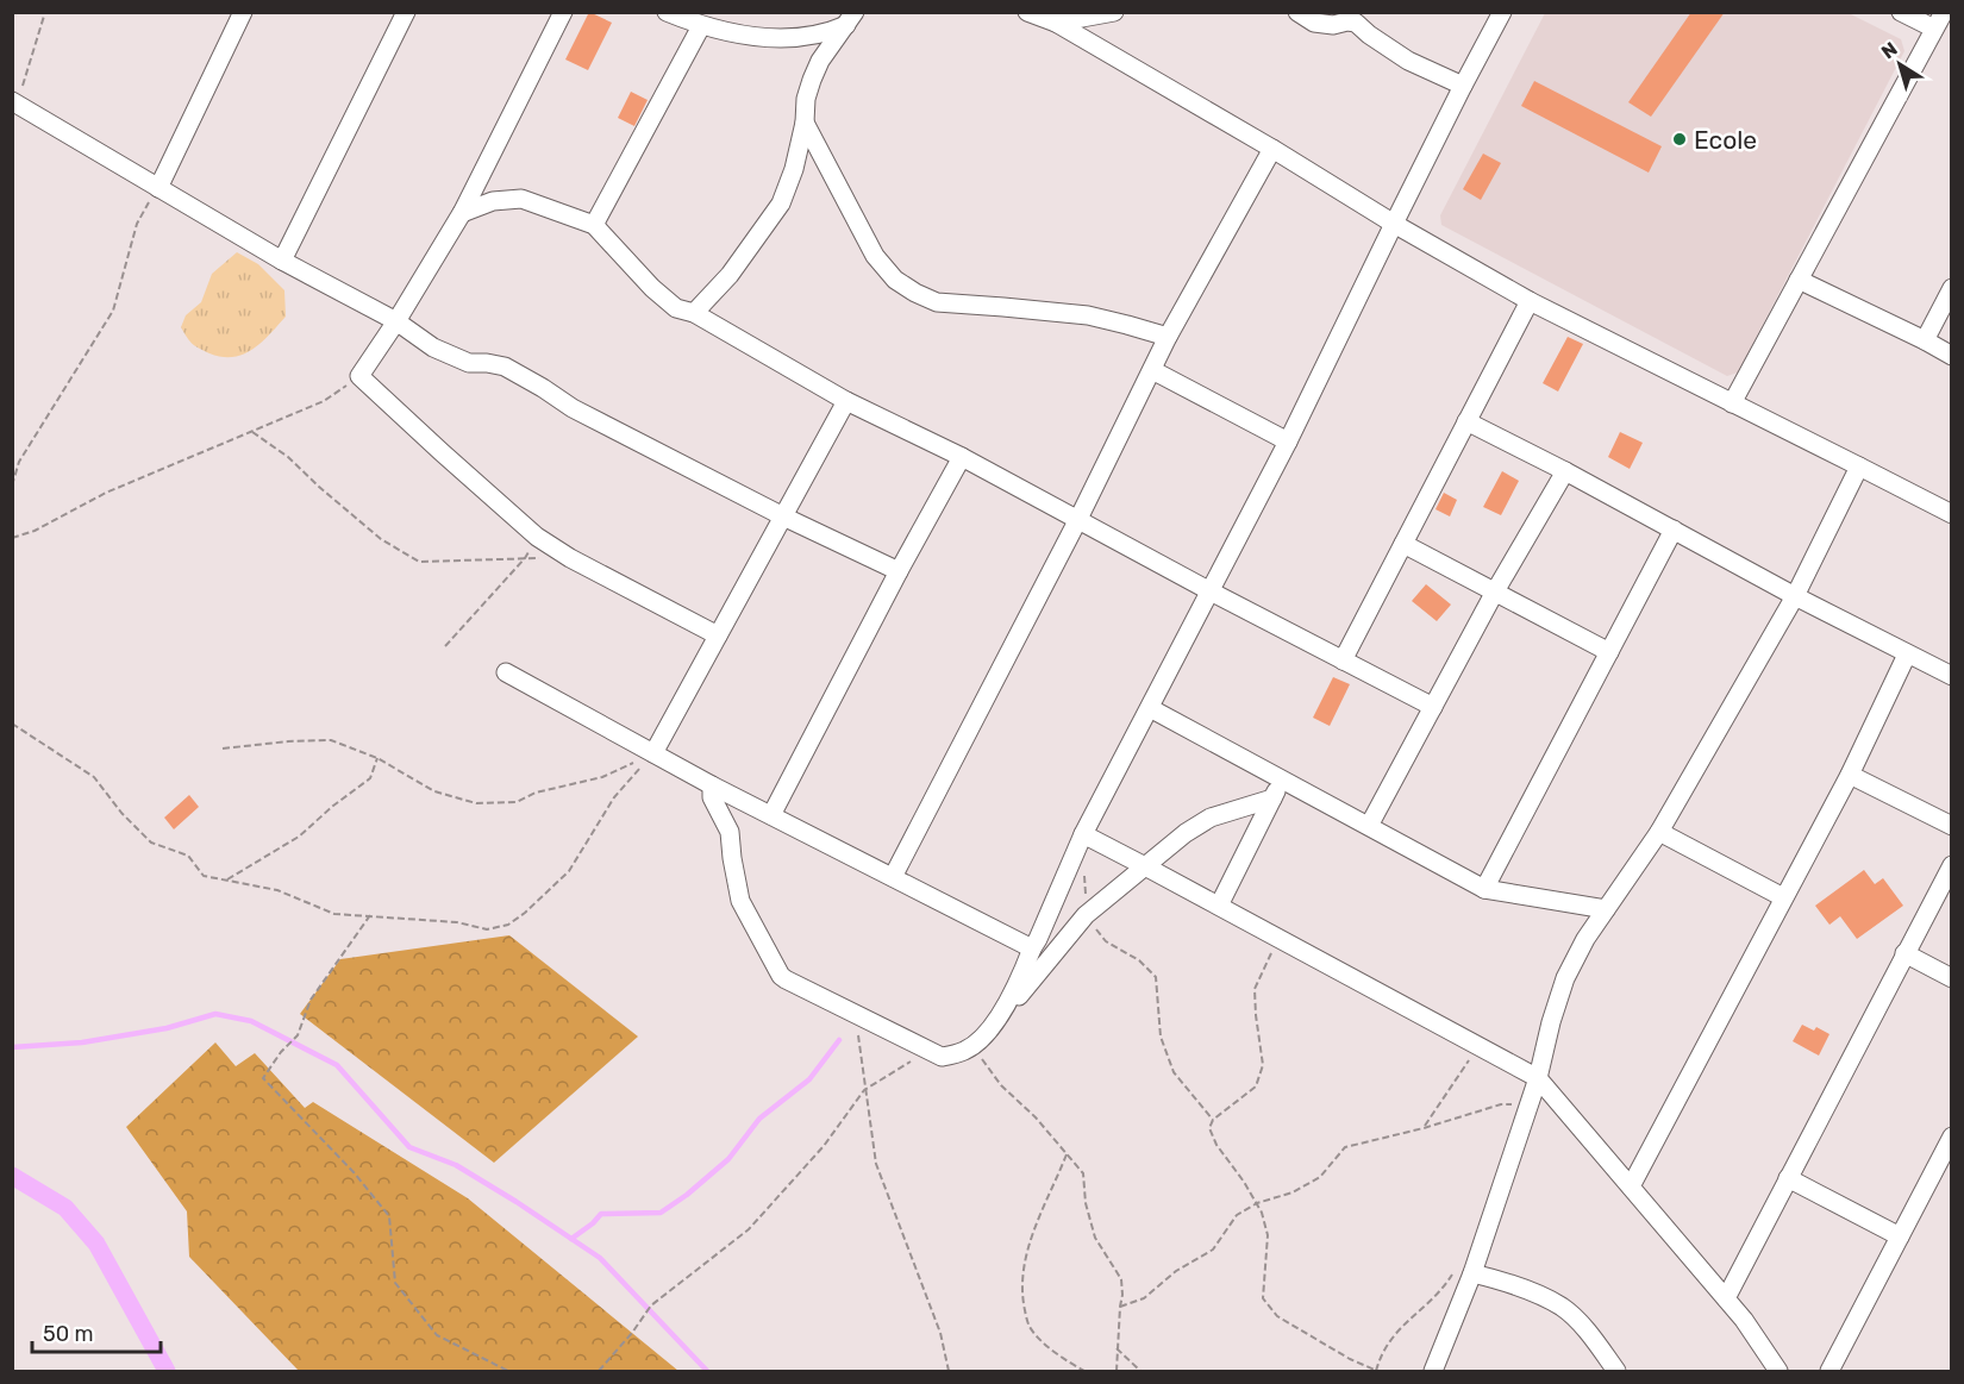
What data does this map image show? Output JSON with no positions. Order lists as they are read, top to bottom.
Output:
{
  "places": ["Ecole"],
  "scale_bar": "50 m",
  "north": "top left"
}
